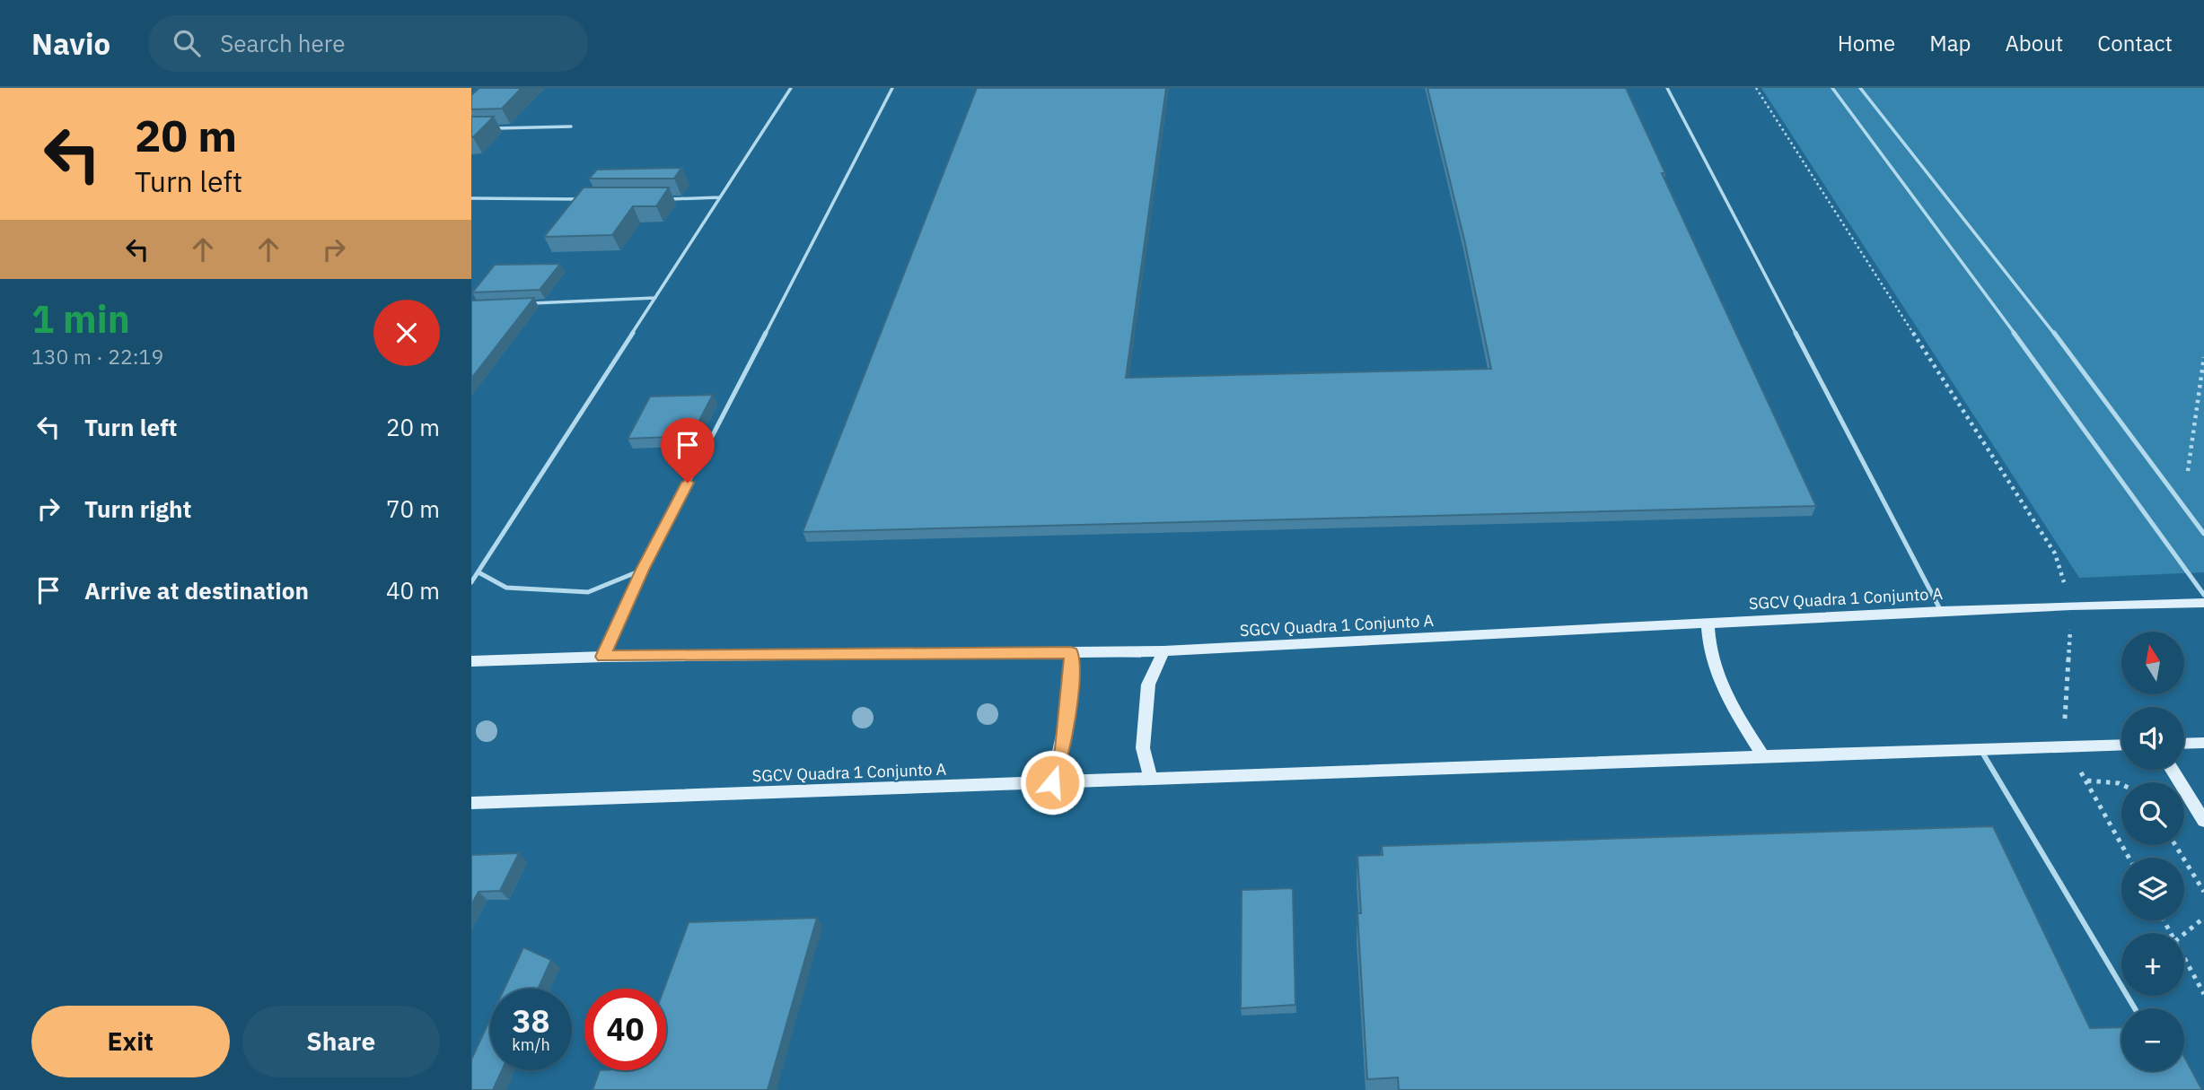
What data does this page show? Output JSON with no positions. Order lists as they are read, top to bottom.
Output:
{
  "streets": {
    "street": ["SGCV Quadra 1 Conjunto A"]
  },
  "north": "top",
  "page": {
    "header": "Navio",
    "search": "Search here",
    "nav": [
      "Home",
      "Map",
      "About",
      "Contact"
    ],
    "turn": ["20 m", "Turn left"],
    "heading": ["1 min", "130 m · 22:19"],
    "list": [
      {
        "name": "Turn left",
        "value": "20 m"
      },
      {
        "name": "Turn right",
        "value": "70 m"
      },
      {
        "name": "Arrive at destination",
        "value": "40 m"
      }
    ],
    "map_buttons": ["+", "−"],
    "speed": "38 km/h",
    "limit": "40",
    "buttons": ["Exit", "Share"]
  }
}
